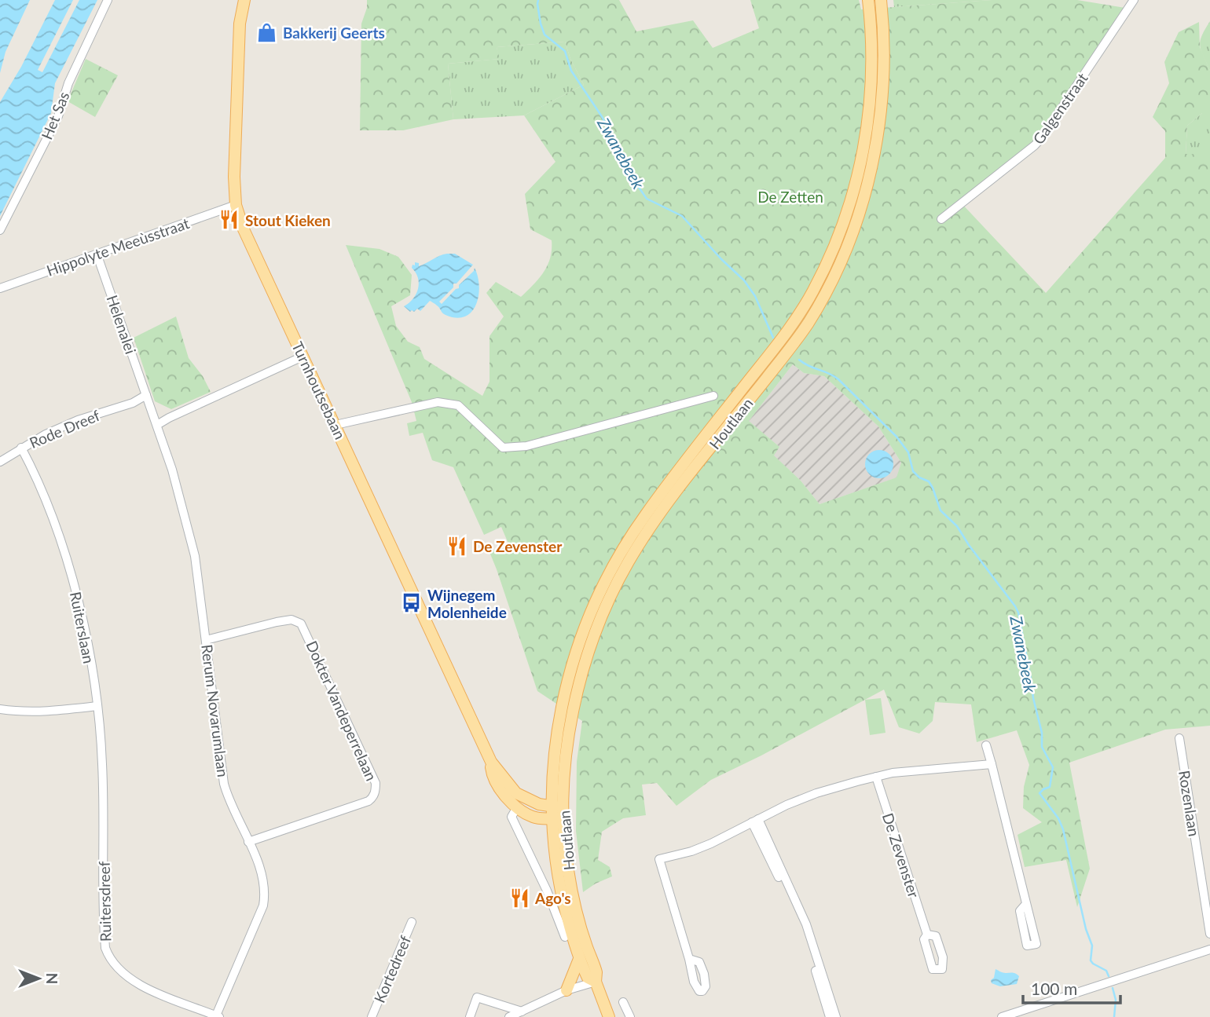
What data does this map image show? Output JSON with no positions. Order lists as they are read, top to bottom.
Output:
{
  "streets": {
    "main road": ["Turnhoutsebaan", "Houtlaan"],
    "street": [
      "Galgenstraat",
      "Het Sas",
      "Hippolyte Meeùsstraat",
      "Helenalei",
      "Rode Dreef",
      "Ruiterslaan",
      "Rerum Novarumlaan",
      "Dokter Vandeperrelaan",
      "Rozenlaan",
      "De Zevenster",
      "Ruitersdreef",
      "Kortedreef"
    ]
  },
  "crossings": [
    ["Hippolyte Meeùsstraat", "Helenalei"],
    ["Hippolyte Meeùsstraat", "Turnhoutsebaan"],
    ["Helenalei", "Rode Dreef"],
    ["Helenalei", "Rerum Novarumlaan"],
    ["Turnhoutsebaan", "Houtlaan"],
    ["Rode Dreef", "Ruiterslaan"],
    ["Rode Dreef", "Rerum Novarumlaan"],
    ["Ruiterslaan", "Ruitersdreef"],
    ["Rerum Novarumlaan", "Dokter Vandeperrelaan"],
    ["Rerum Novarumlaan", "Ruitersdreef"]
  ],
  "water": ["Zwanebeek"],
  "parks": ["De Zetten"],
  "places": {
    "shop": ["Bakkerij Geerts"],
    "restaurant": ["Stout Kieken", "De Zevenster", "Ago's"],
    "bus stop": ["Wijnegem Molenheide"]
  },
  "scale_bar": "100 m",
  "north": "right"
}
